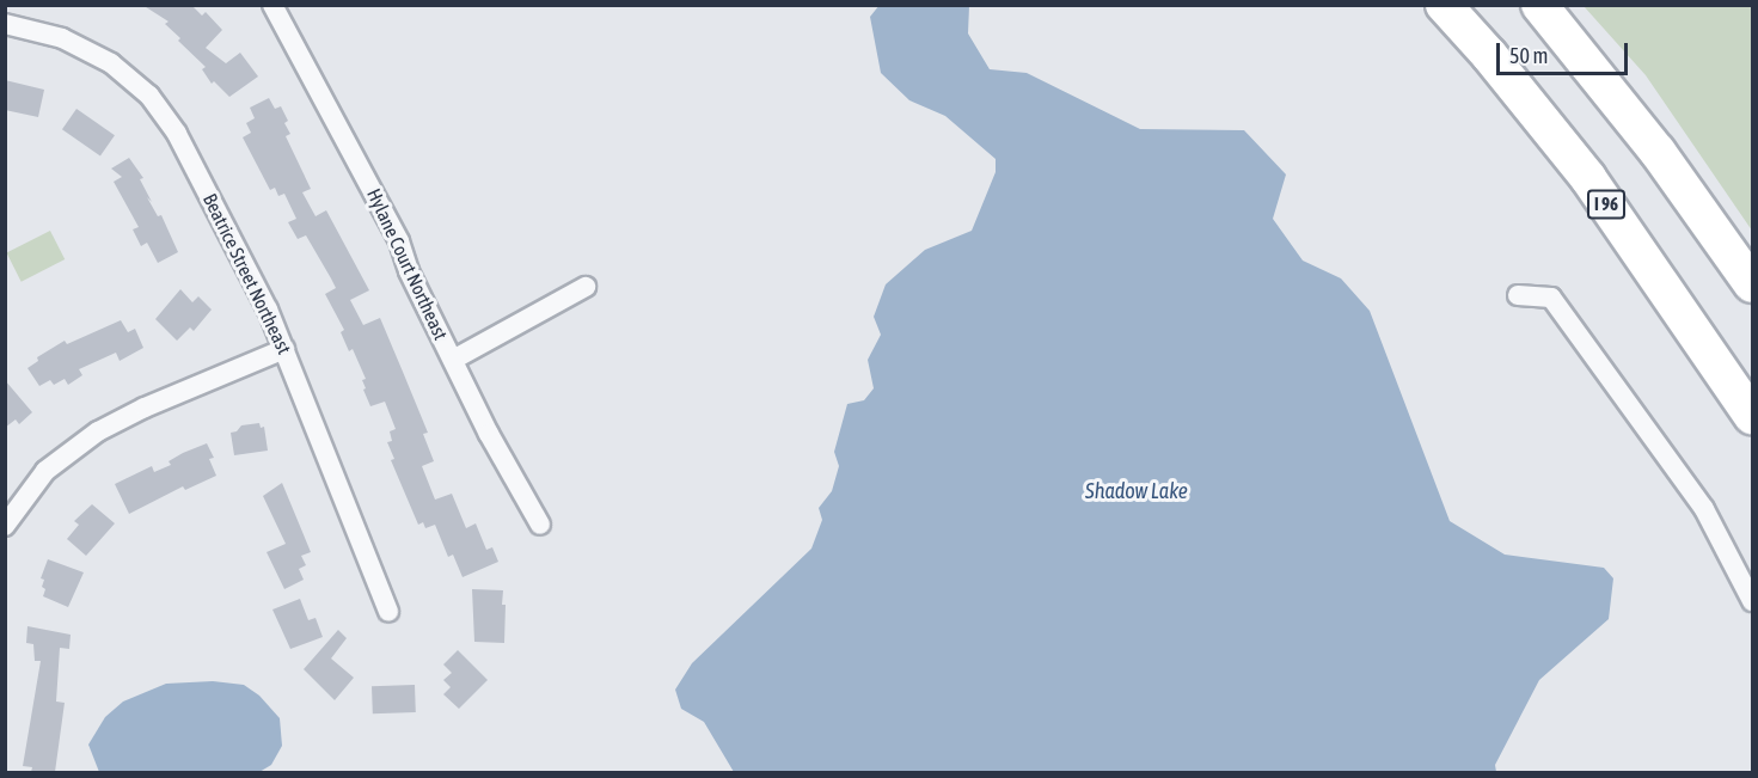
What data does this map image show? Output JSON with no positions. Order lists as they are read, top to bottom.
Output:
{
  "streets": {
    "highway": ["I 96"],
    "street": ["Hylane Court Northeast", "Beatrice Street Northeast"]
  },
  "water": ["Shadow Lake"],
  "scale_bar": "50 m"
}
